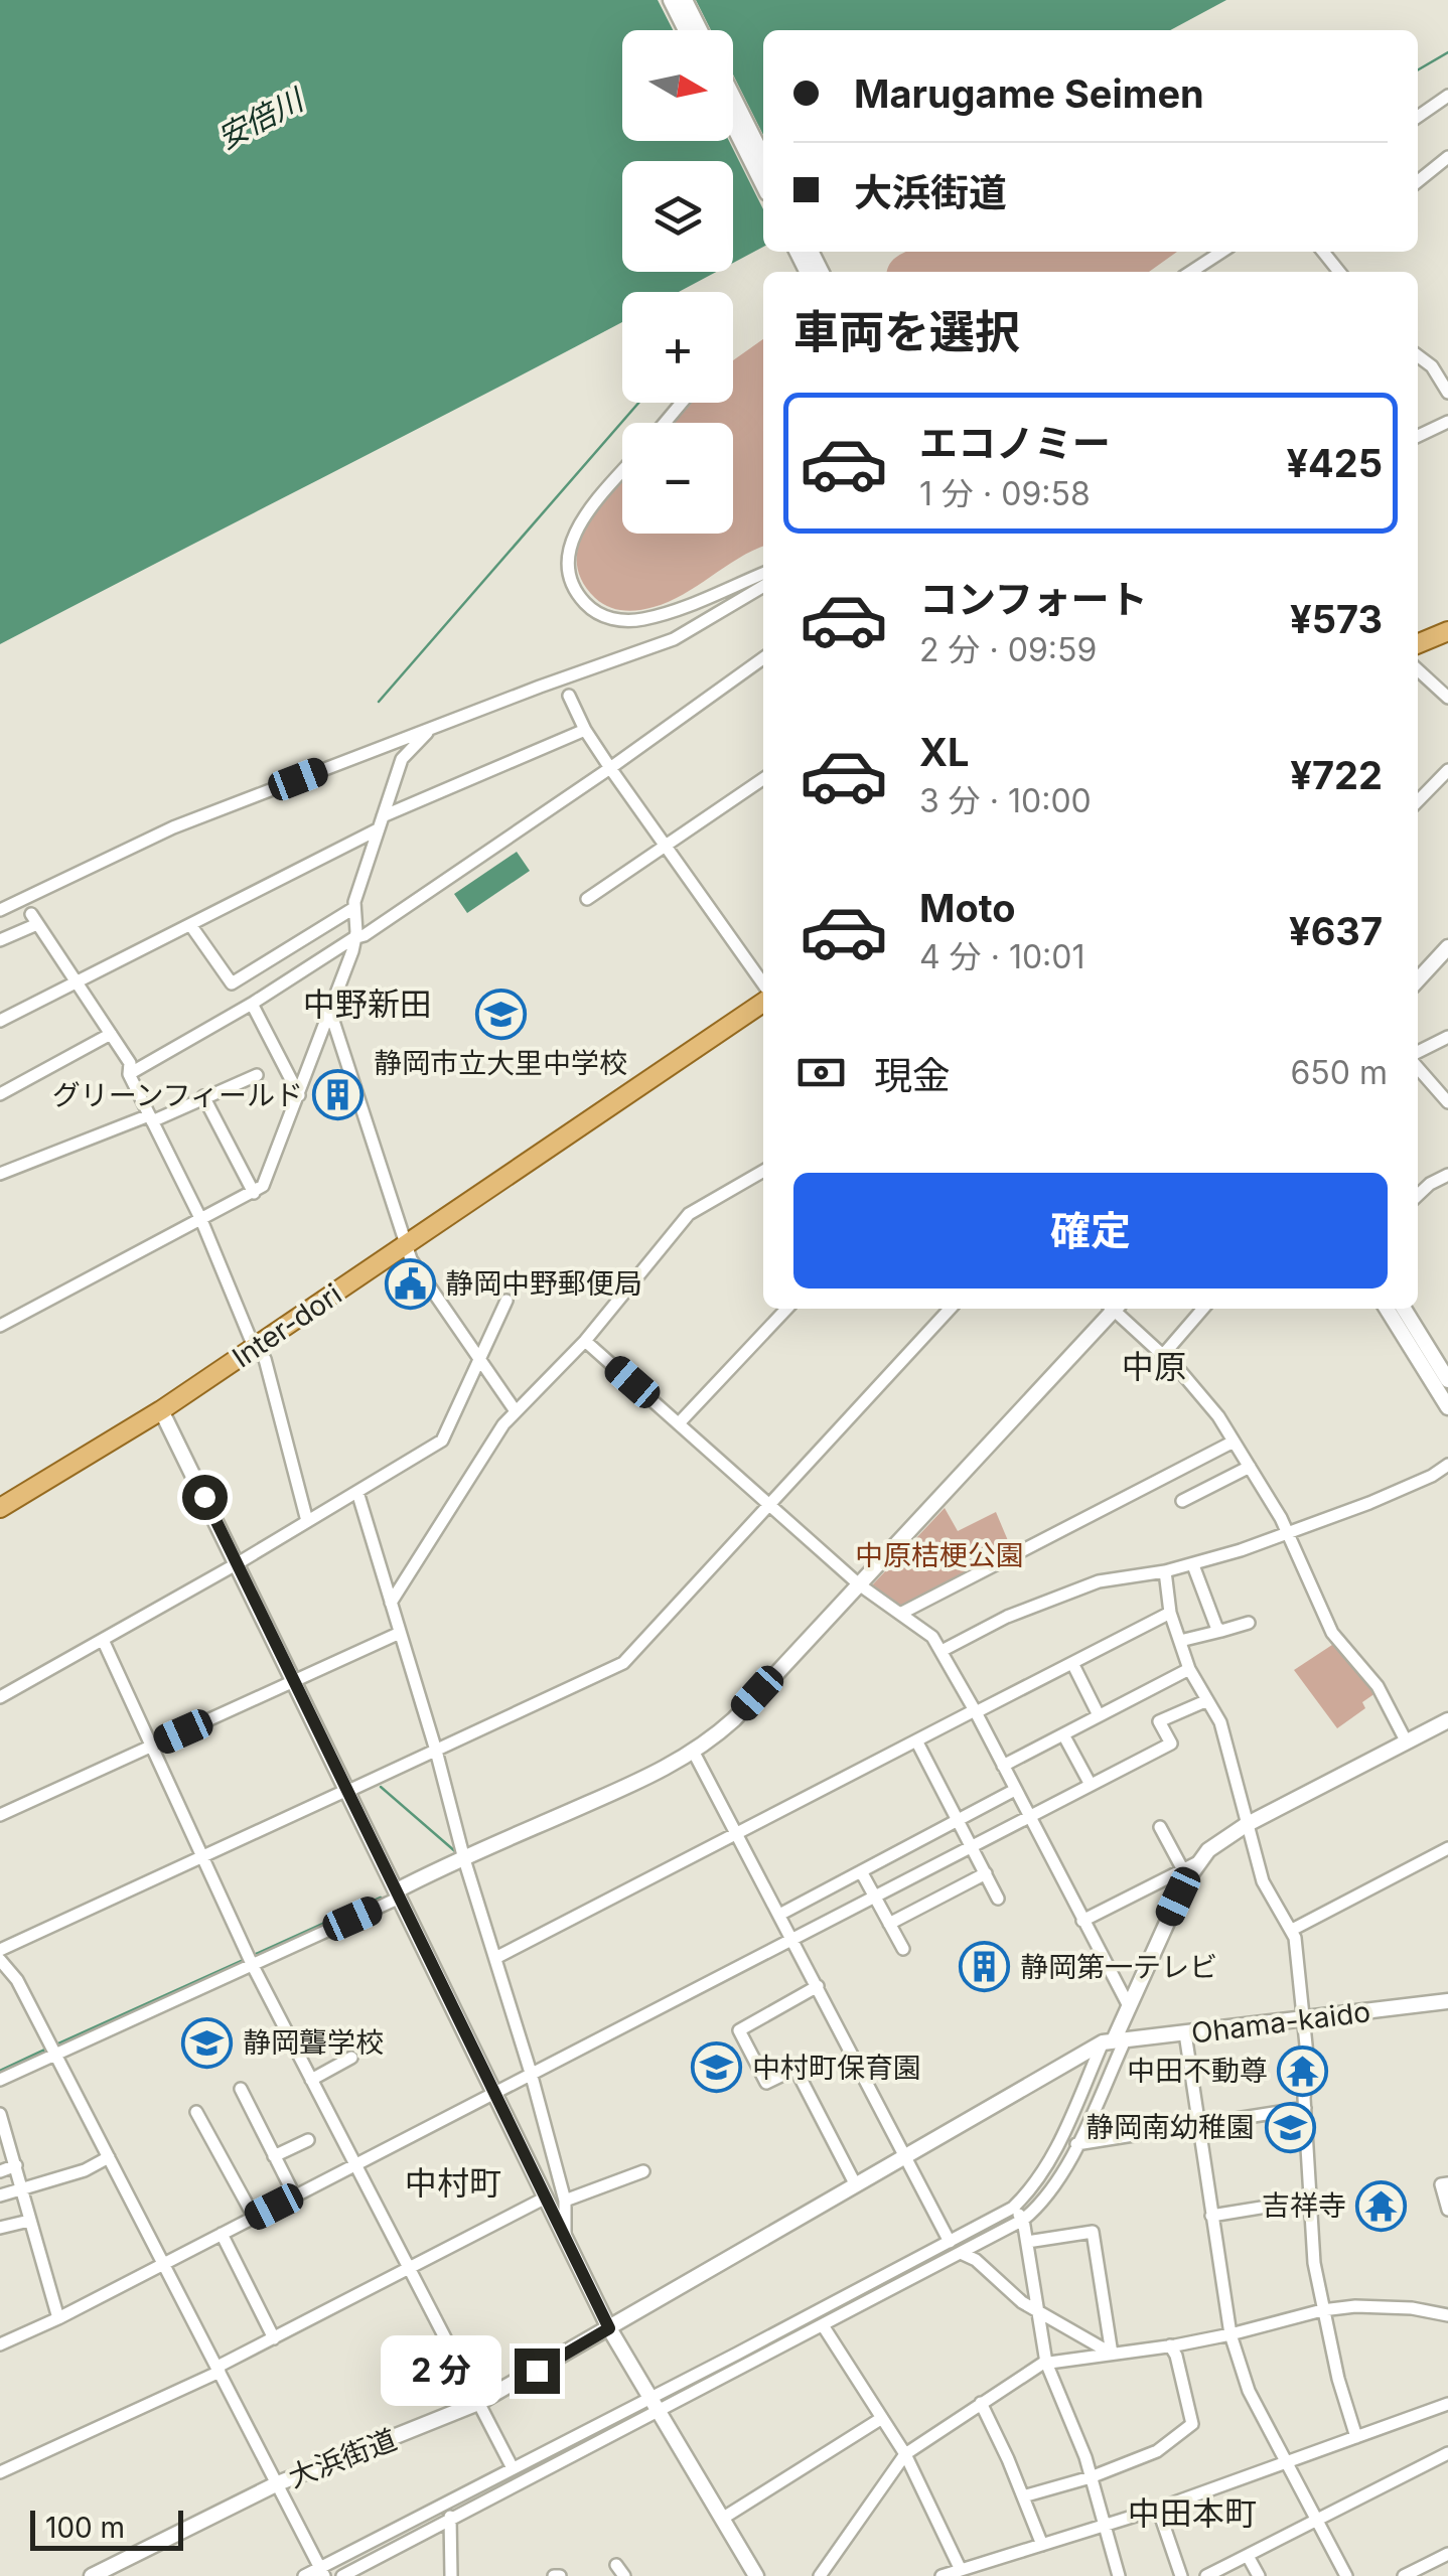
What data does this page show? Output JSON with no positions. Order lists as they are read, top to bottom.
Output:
{
  "streets": {
    "main road": ["Inter-dori"],
    "street": ["Ohama-kaido", "大浜街道"]
  },
  "districts": [
    "中野新田",
    "中原",
    "中村町",
    "中田本町"
  ],
  "water": ["安倍川"],
  "parks": ["中原桔梗公園"],
  "places": {
    "school or university": [
      "静岡市立大里中学校",
      "静岡聾学校",
      "中村町保育園",
      "静岡南幼稚園"
    ],
    "building": ["グリーンフィールド", "静岡第一テレビ"],
    "public building": ["静岡中野郵便局"],
    "temple": ["中田不動尊", "吉祥寺"]
  },
  "scale_bar": "100 m",
  "north": "right",
  "page": {
    "map_buttons": ["+", "−"],
    "banner": ["Marugame Seimen", "大浜街道"],
    "heading": "車両を選択",
    "list": [
      {
        "name": "エコノミー",
        "note": "1 分 · 09:58",
        "value": "¥425"
      },
      {
        "name": "コンフォート",
        "note": "2 分 · 09:59",
        "value": "¥573"
      },
      {
        "name": "XL",
        "note": "3 分 · 10:00",
        "value": "¥722"
      },
      {
        "name": "Moto",
        "note": "4 分 · 10:01",
        "value": "¥637"
      }
    ],
    "pay": ["現金", "650 m"],
    "buttons": "確定",
    "bubble": "2 分",
    "scale": "100 m"
  }
}
